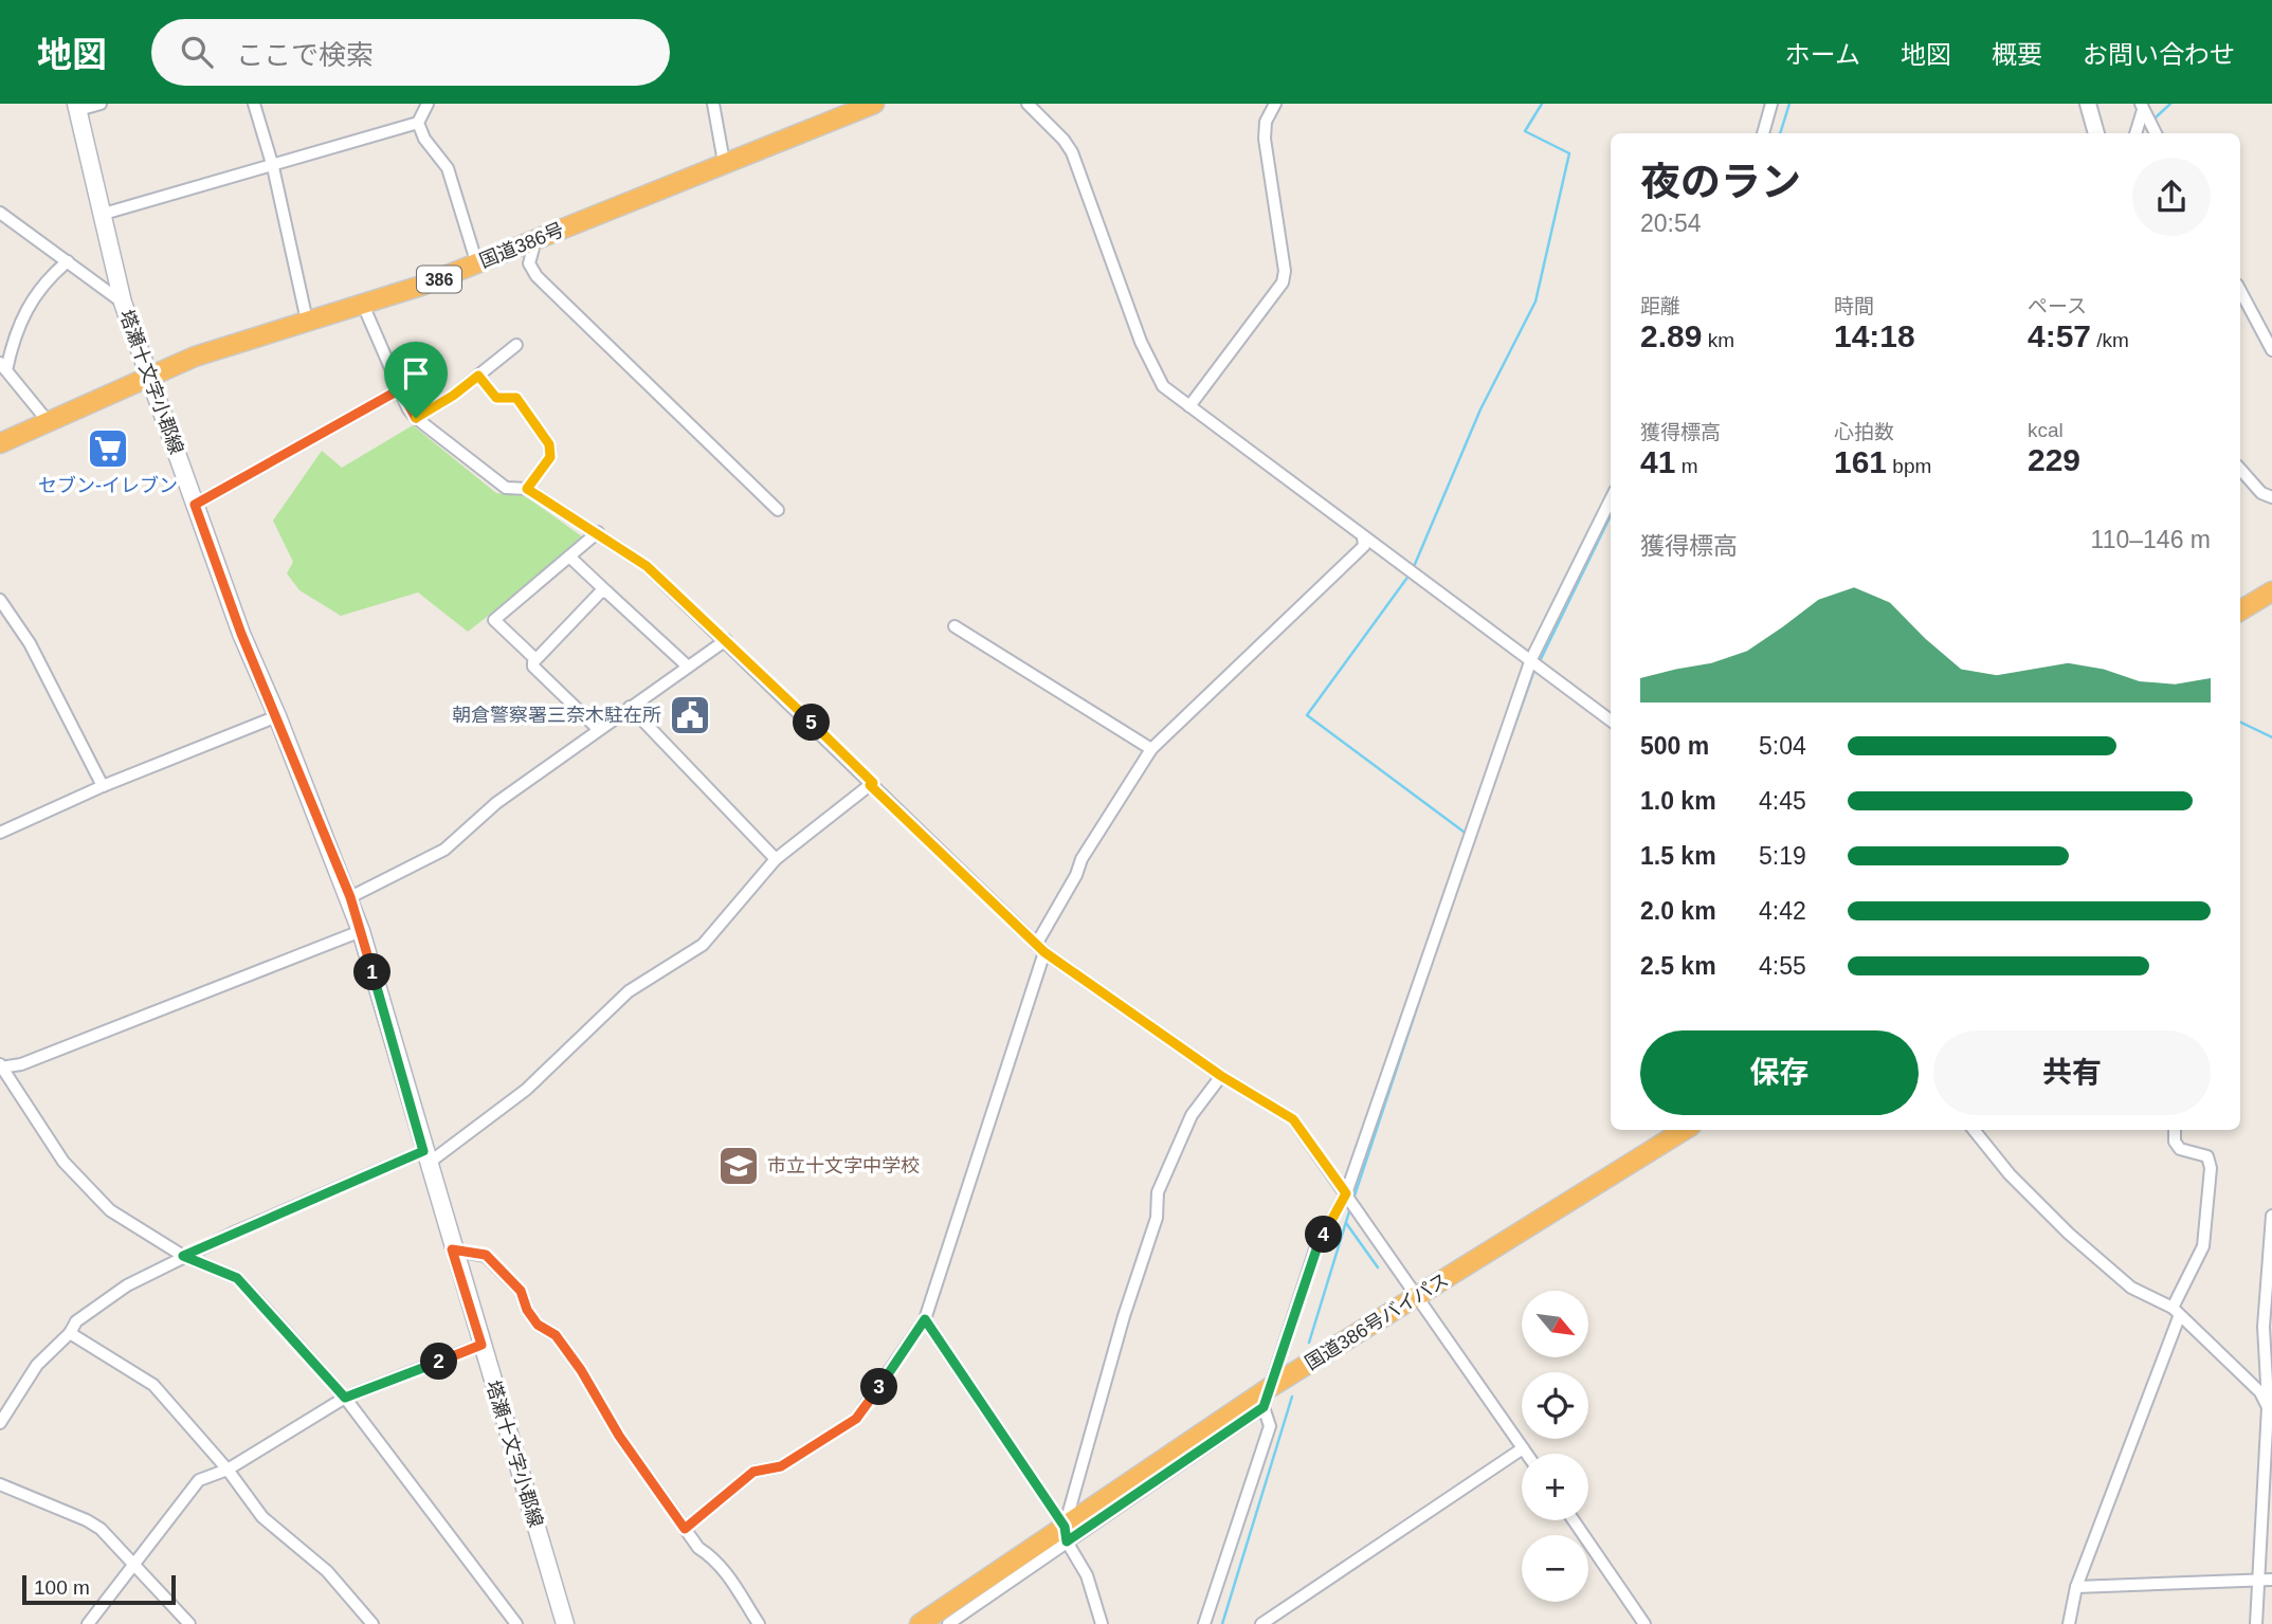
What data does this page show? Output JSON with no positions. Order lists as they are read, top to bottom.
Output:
{
  "streets": {
    "highway": ["国道386号", "386", "国道386号バイパス"],
    "main road": ["塔瀬十文字小郡線"]
  },
  "crossings": [
    ["国道386号", "塔瀬十文字小郡線"]
  ],
  "places": {
    "supermarket": ["セブン-イレブン"],
    "public building": ["朝倉警察署三奈木駐在所"],
    "school or university": ["市立十文字中学校"]
  },
  "scale_bar": "100 m",
  "north": "bottom right",
  "page": {
    "header": "地図",
    "search": "ここで検索",
    "nav": [
      "ホーム",
      "地図",
      "概要",
      "お問い合わせ"
    ],
    "heading": ["夜のラン", "20:54"],
    "stats": [
      ["距離", "2.89 km"],
      ["時間", "14:18"],
      ["ペース", "4:57 /km"],
      ["獲得標高", "41 m"],
      ["心拍数", "161 bpm"],
      ["kcal", "229"]
    ],
    "chart": ["獲得標高", "110–146 m"],
    "pins": [
      "5",
      "1",
      "4",
      "2",
      "3"
    ],
    "list": [
      {
        "name": "500 m",
        "note": "5:04"
      },
      {
        "name": "1.0 km",
        "note": "4:45"
      },
      {
        "name": "1.5 km",
        "note": "5:19"
      },
      {
        "name": "2.0 km",
        "note": "4:42"
      },
      {
        "name": "2.5 km",
        "note": "4:55"
      }
    ],
    "buttons": ["保存", "共有"],
    "map_buttons": ["+", "−"],
    "scale": "100 m"
  }
}
